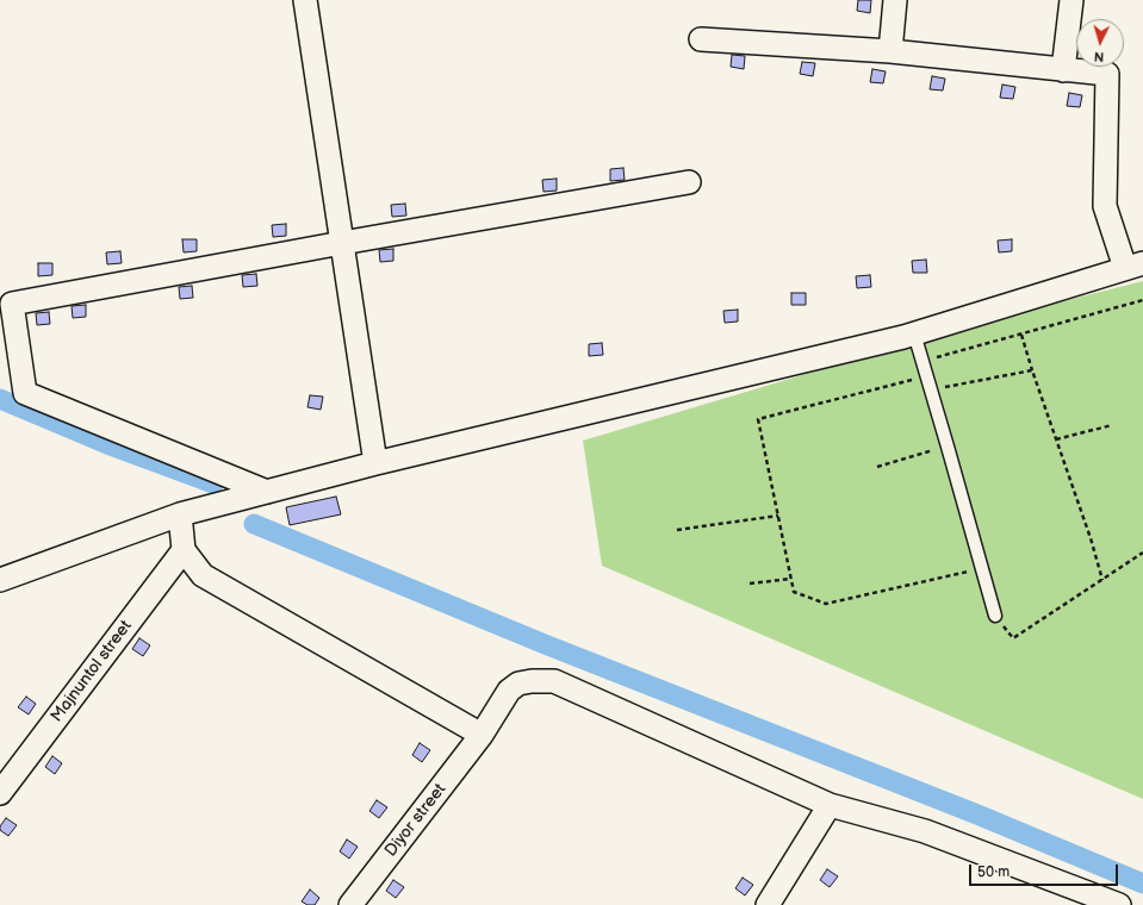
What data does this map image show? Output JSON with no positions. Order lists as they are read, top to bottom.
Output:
{
  "streets": {
    "street": ["Majnuntol street", "Diyor street"]
  },
  "scale_bar": "50 m",
  "north": "bottom"
}
